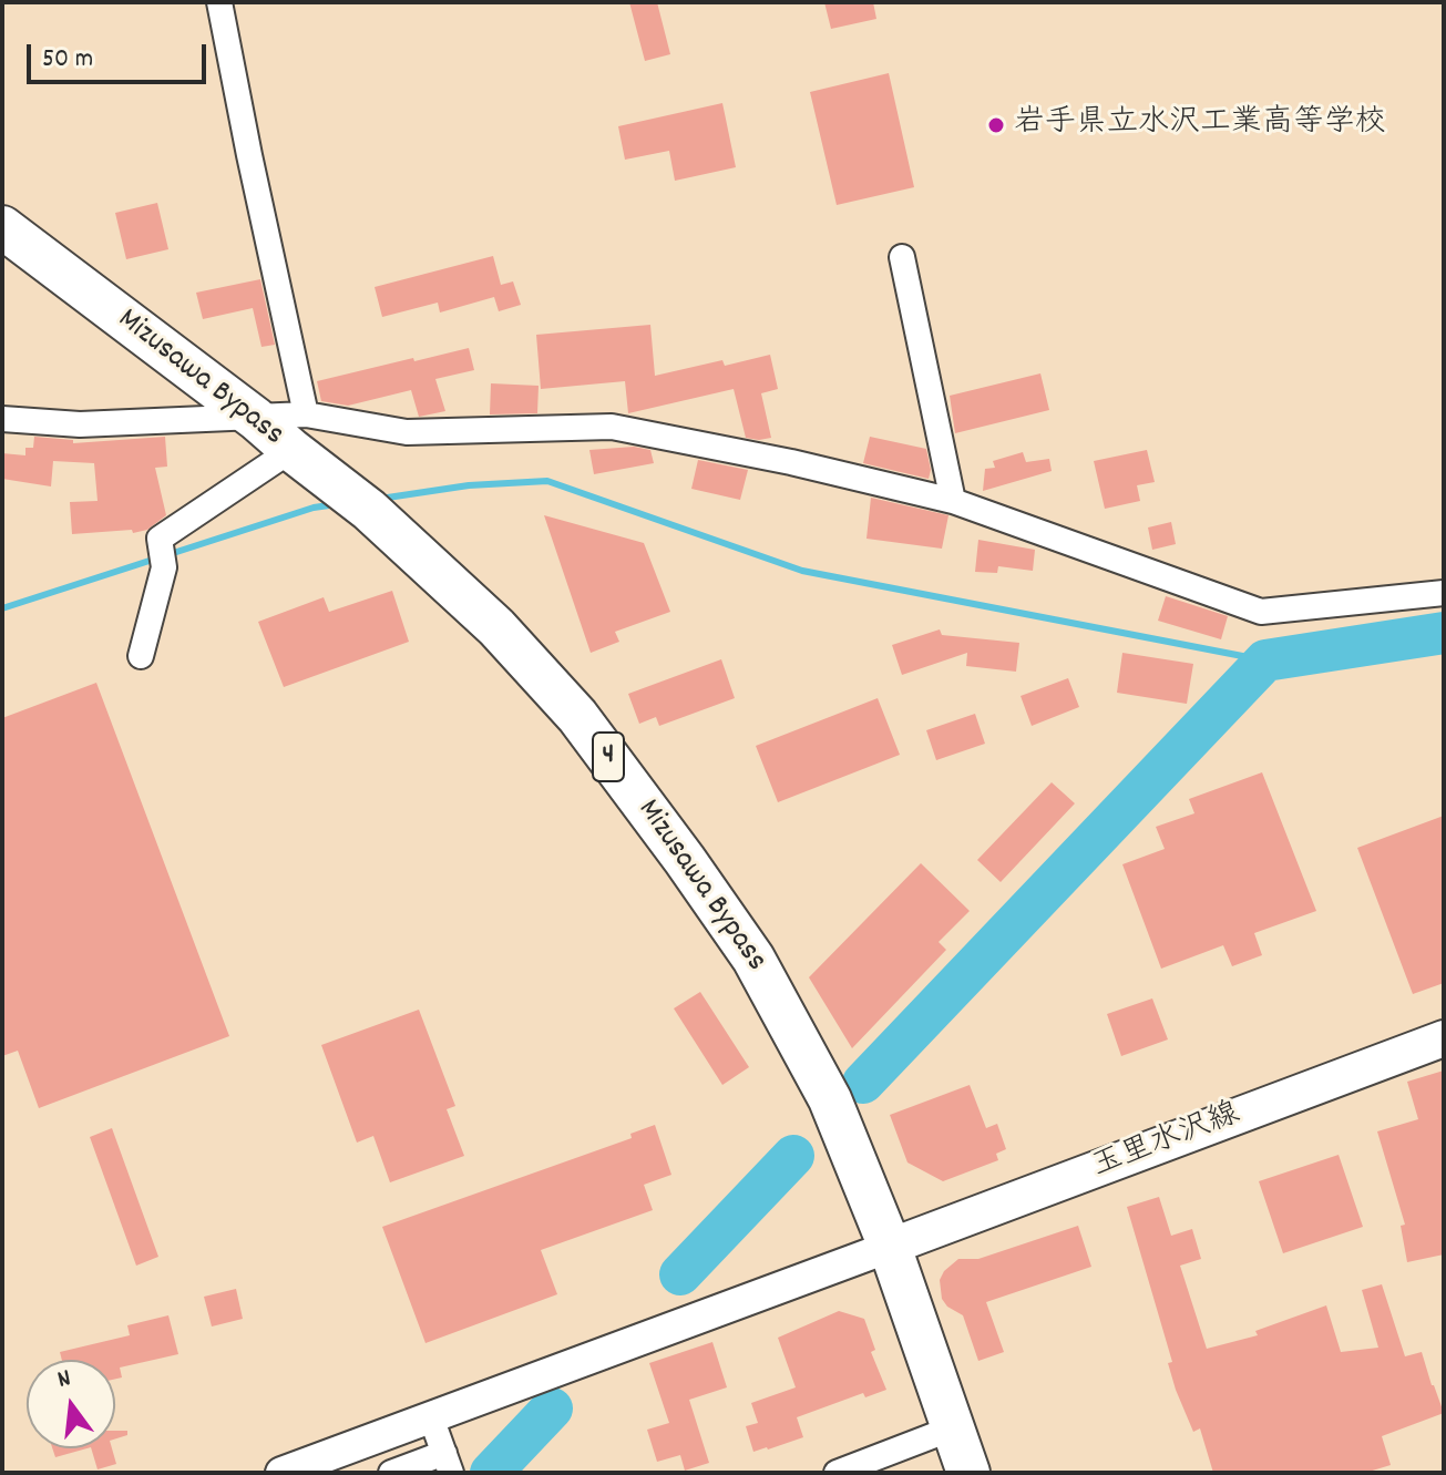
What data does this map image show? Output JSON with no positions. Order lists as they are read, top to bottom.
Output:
{
  "streets": {
    "highway": ["Mizusawa Bypass", "4"],
    "main road": ["玉里水沢線"]
  },
  "crossings": [
    ["Mizusawa Bypass", "玉里水沢線"]
  ],
  "places": ["岩手県立水沢工業高等学校"],
  "scale_bar": "50 m",
  "north": "top"
}
